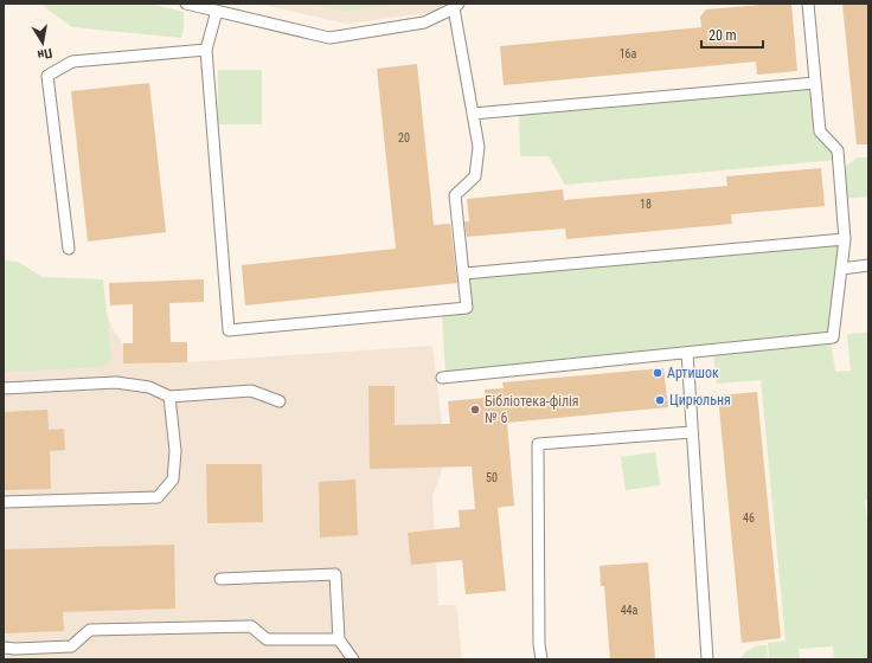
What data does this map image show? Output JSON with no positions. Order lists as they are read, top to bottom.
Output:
{
  "places": ["Артишок", "Цирюльня", "Бібліотека-філія № 6"],
  "house_numbers": [
    "16а",
    "20",
    "18",
    "50",
    "46",
    "44а"
  ],
  "scale_bar": "20 m",
  "north": "bottom"
}
